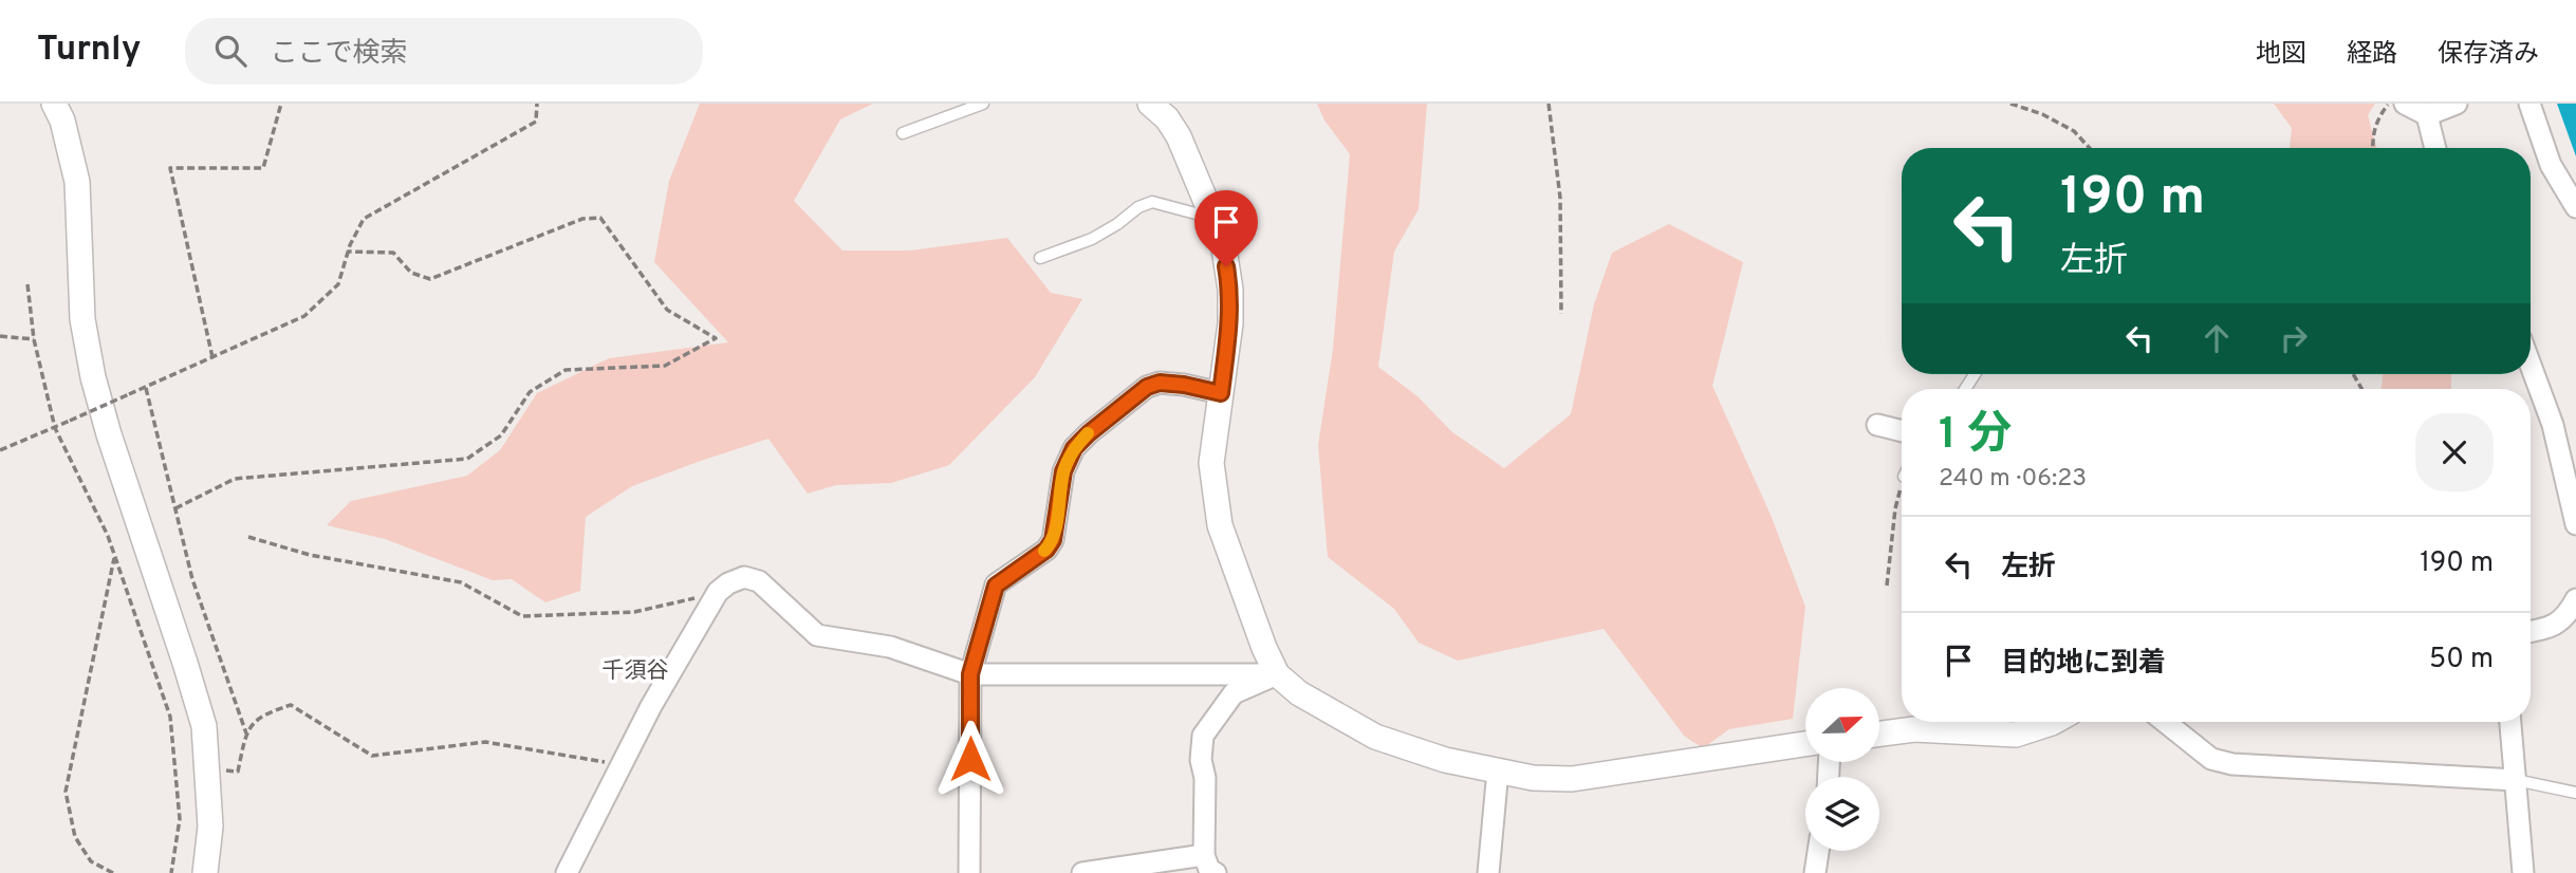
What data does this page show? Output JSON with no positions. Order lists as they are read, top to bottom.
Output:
{
  "districts": ["千須谷"],
  "north": "right",
  "page": {
    "header": "Turnly",
    "search": "ここで検索",
    "nav": ["地図", "経路", "保存済み"],
    "turn": ["190 m", "左折"],
    "heading": ["1 分", "240 m · 06:23"],
    "list": [
      {
        "name": "左折",
        "value": "190 m"
      },
      {
        "name": "目的地に到着",
        "value": "50 m"
      }
    ]
  }
}
